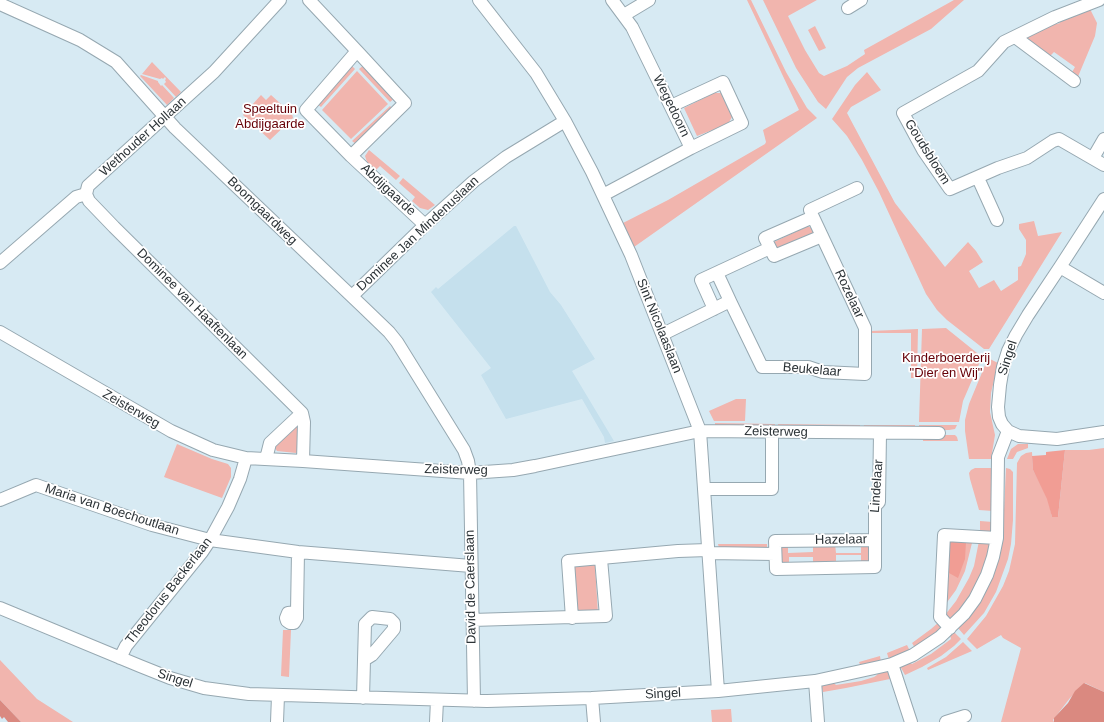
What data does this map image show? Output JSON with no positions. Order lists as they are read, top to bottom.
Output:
{
  "streets": {
    "street": [
      "Wegedoorn",
      "Wethouder Hollaan",
      "Goudsbloem",
      "Abdijgaarde",
      "Boomgaardweg",
      "Dominee Jan Mindenuslaan",
      "Rozelaar",
      "Dominee van Haaftenlaan",
      "Sint Nicolaaslaan",
      "Singel",
      "Beukelaar",
      "Zeisterweg",
      "Lindelaar",
      "Maria van Boechoutlaan",
      "Hazelaar",
      "David de Caerslaan",
      "Theodorus Backerlaan"
    ]
  },
  "crossings": [
    ["Wegedoorn", "Sint Nicolaaslaan"],
    ["Wethouder Hollaan", "Boomgaardweg"],
    ["Wethouder Hollaan", "Dominee van Haaftenlaan"],
    ["Abdijgaarde", "Dominee Jan Mindenuslaan"],
    ["Boomgaardweg", "Dominee Jan Mindenuslaan"],
    ["Boomgaardweg", "Zeisterweg"],
    ["Boomgaardweg", "David de Caerslaan"],
    ["Dominee Jan Mindenuslaan", "Sint Nicolaaslaan"],
    ["Rozelaar", "Beukelaar"],
    ["Sint Nicolaaslaan", "Singel"],
    ["Sint Nicolaaslaan", "Zeisterweg"],
    ["Singel", "David de Caerslaan"],
    ["Singel", "Theodorus Backerlaan"],
    ["Zeisterweg", "Lindelaar"],
    ["Zeisterweg", "David de Caerslaan"],
    ["Zeisterweg", "Theodorus Backerlaan"],
    ["Lindelaar", "Hazelaar"],
    ["Maria van Boechoutlaan", "David de Caerslaan"],
    ["Maria van Boechoutlaan", "Theodorus Backerlaan"]
  ],
  "parks": ["Speeltuin Abdijgaarde", "Kinderboerderij \"Dier en Wij\""]
}
